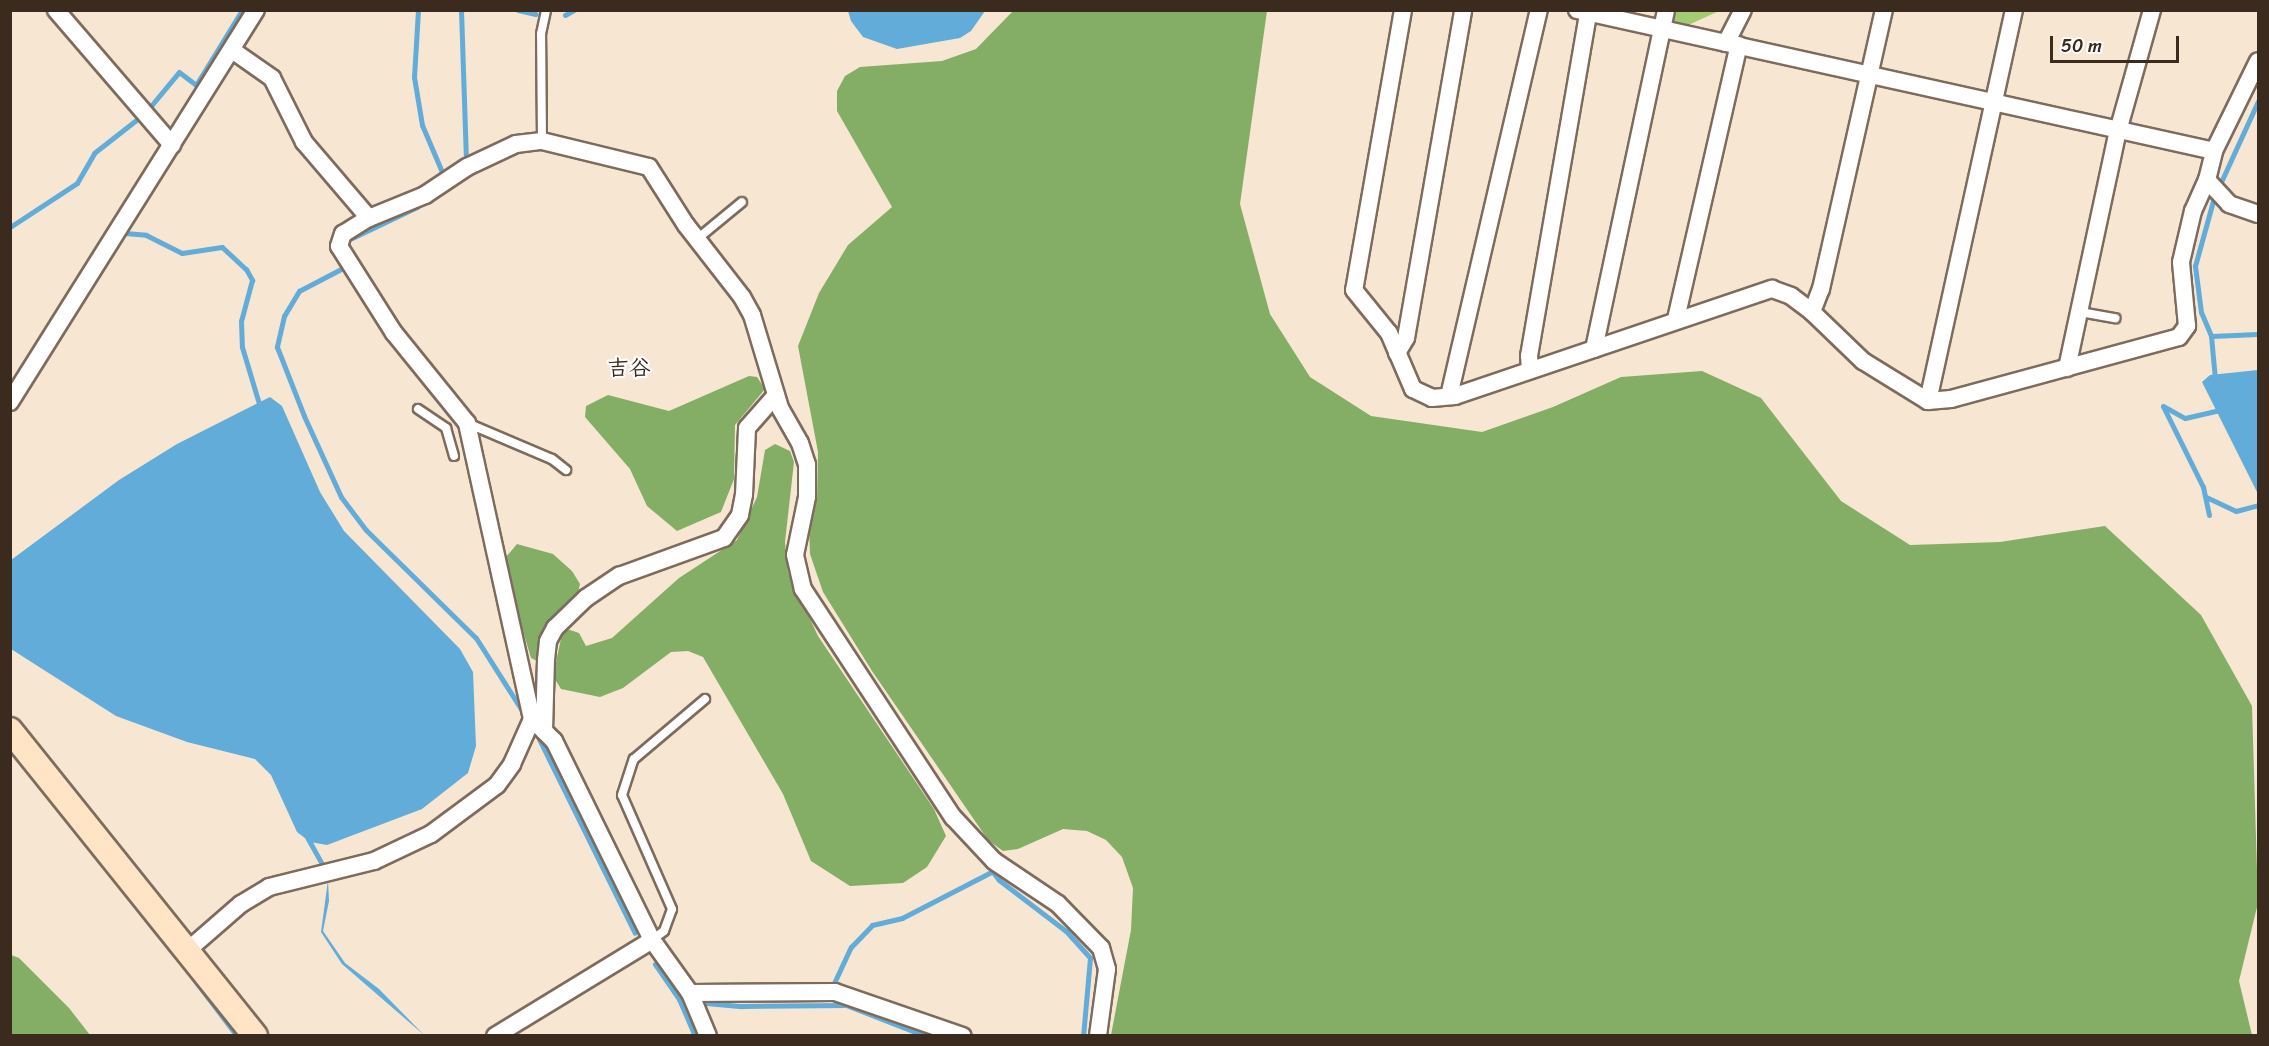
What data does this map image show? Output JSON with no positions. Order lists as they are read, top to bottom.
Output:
{
  "districts": ["吉谷"],
  "scale_bar": "50 m"
}
